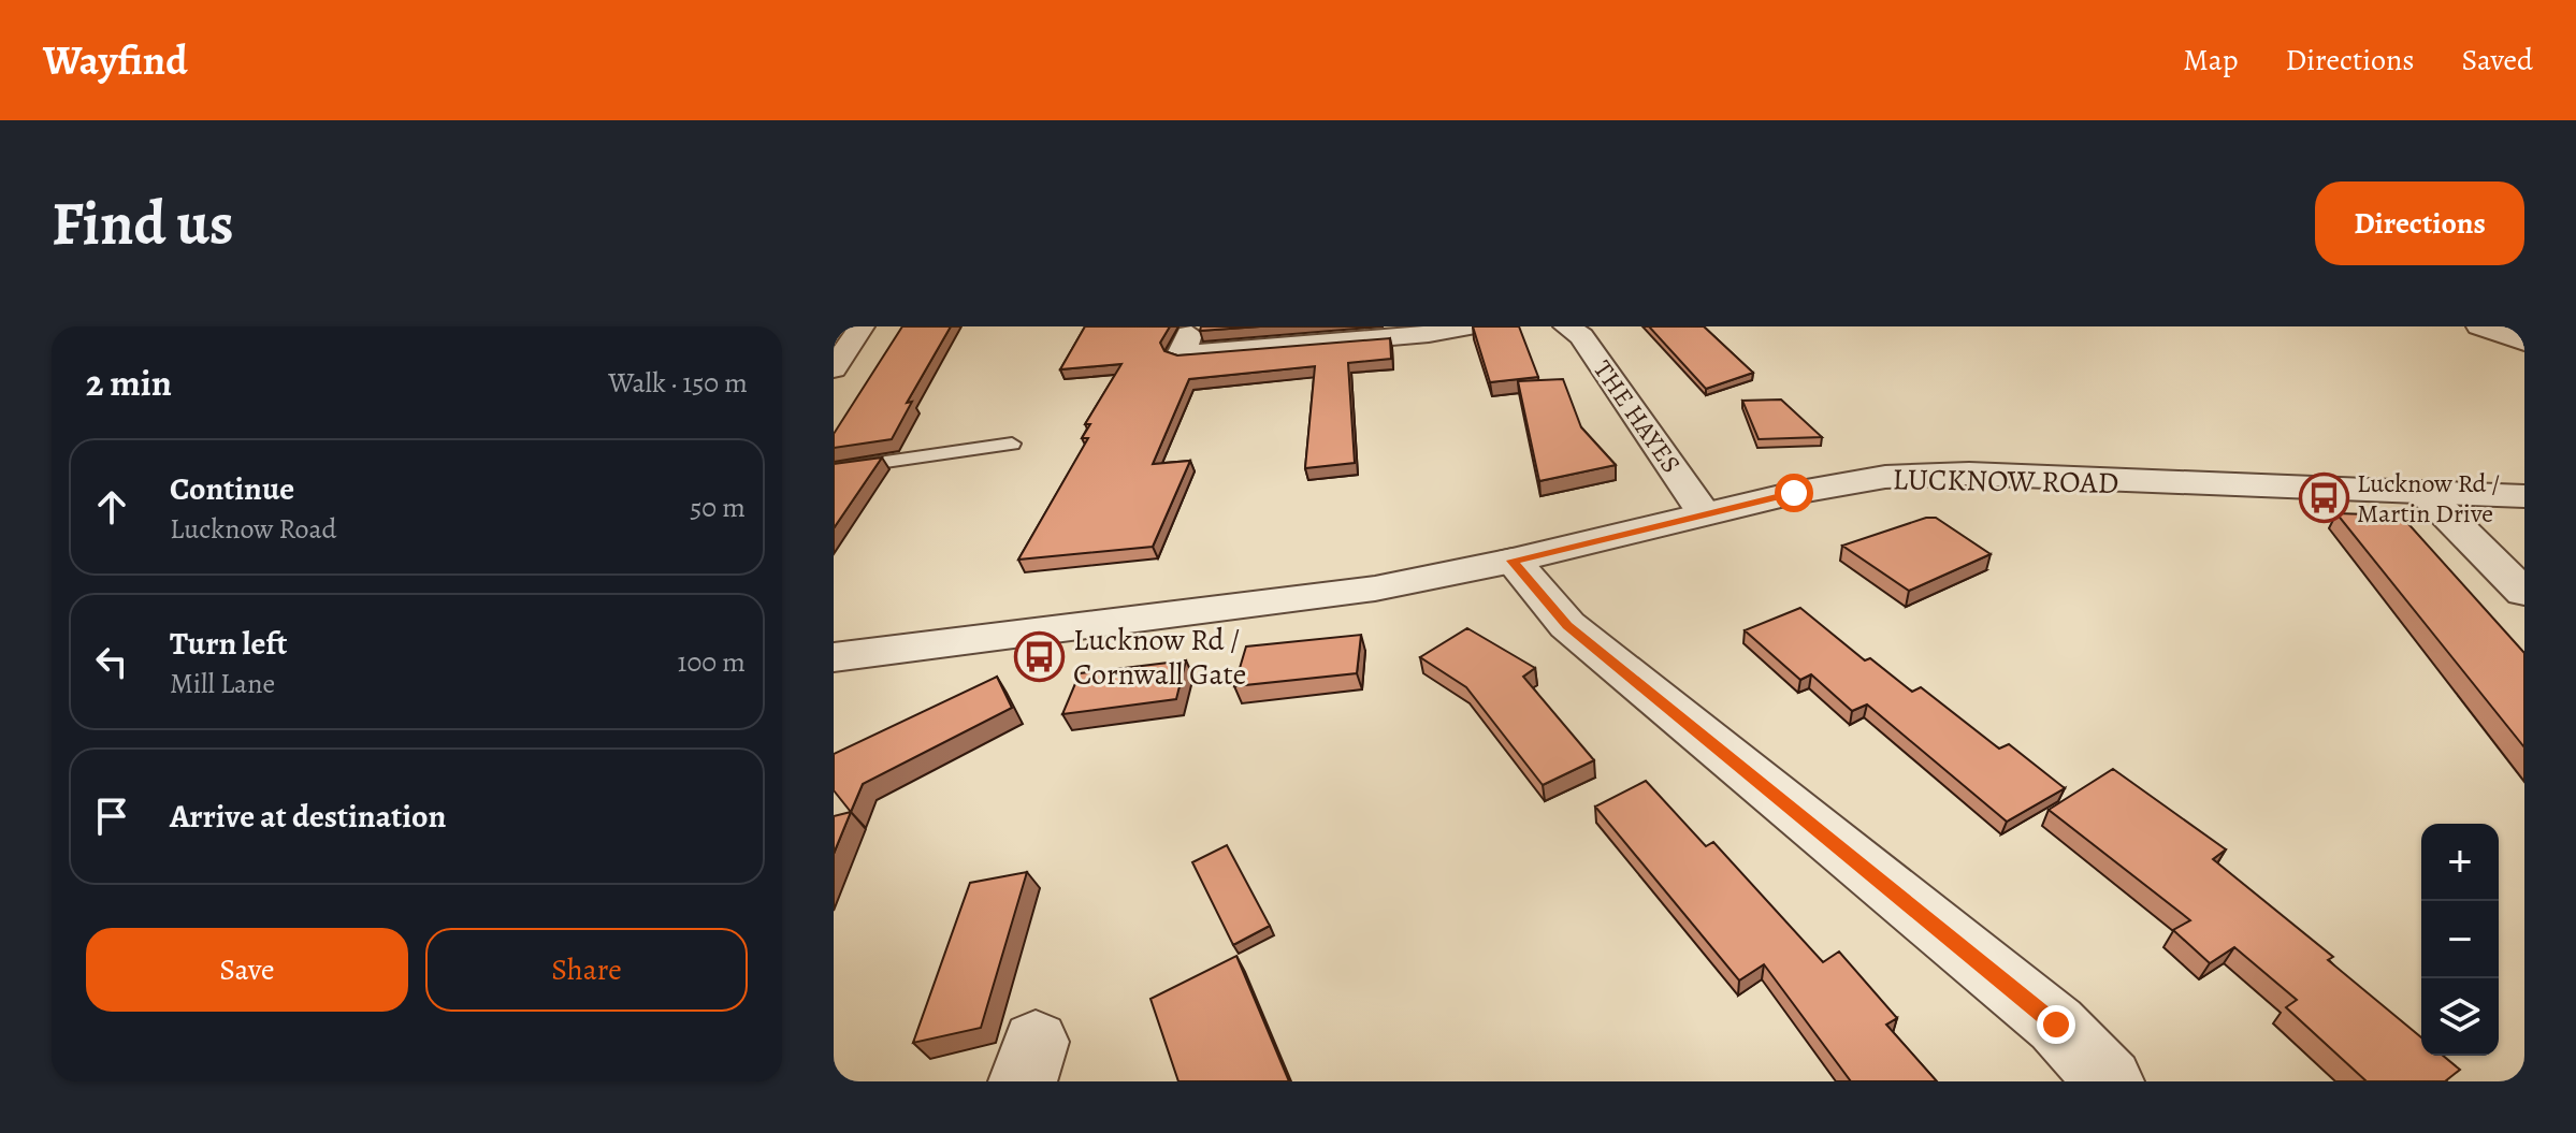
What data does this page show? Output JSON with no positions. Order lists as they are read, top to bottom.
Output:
{
  "streets": {
    "street": ["THE HAYES", "LUCKNOW ROAD"]
  },
  "crossings": [
    ["THE HAYES", "LUCKNOW ROAD"]
  ],
  "places": {
    "bus stop": ["Lucknow Rd / Martin Drive", "Lucknow Rd / Cornwall Gate"]
  },
  "page": {
    "header": "Wayfind",
    "nav": ["Map", "Directions", "Saved"],
    "buttons": [
      "Directions",
      ["Save", "Share"]
    ],
    "title": "Find us",
    "heading": ["2 min", "Walk · 150 m"],
    "list": [
      ["Continue", "Lucknow Road", "50 m"],
      ["Turn left", "Mill Lane", "100 m"],
      "Arrive at destination"
    ],
    "map_buttons": ["+", "−"]
  }
}
